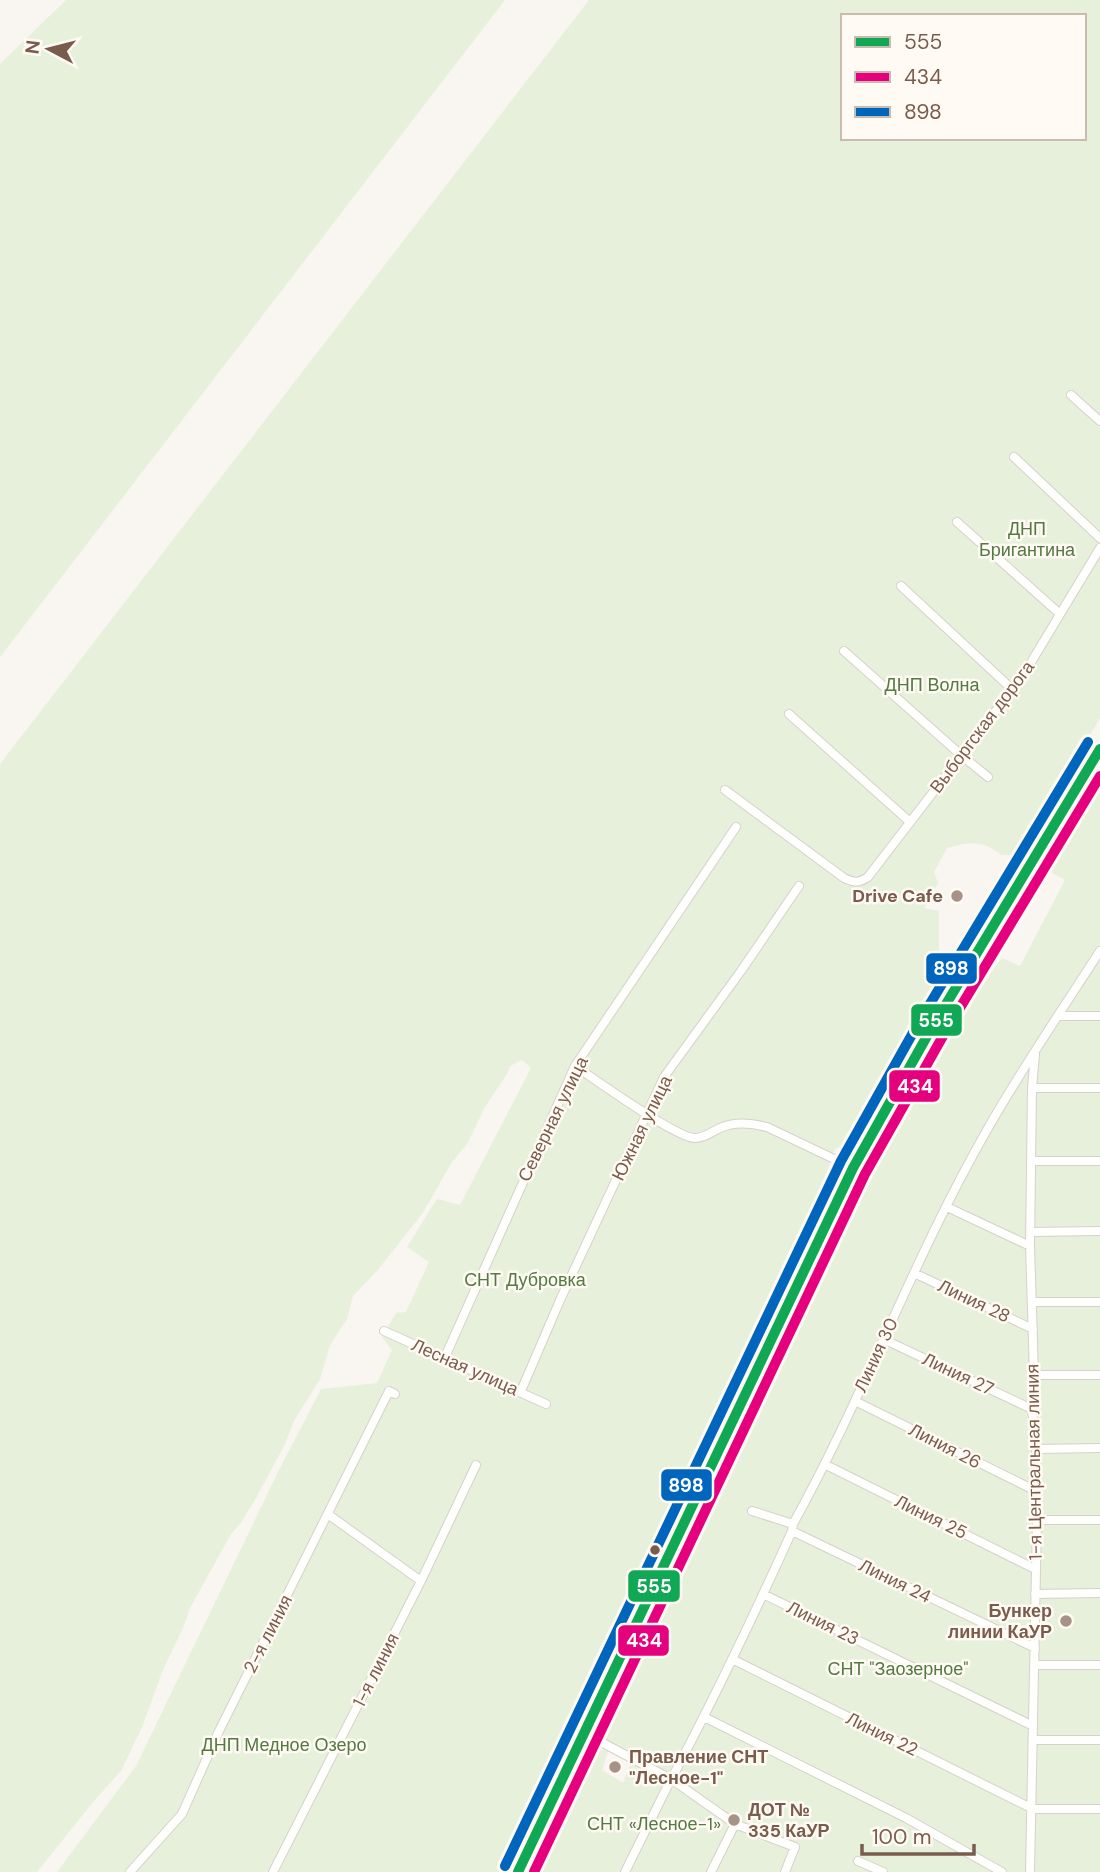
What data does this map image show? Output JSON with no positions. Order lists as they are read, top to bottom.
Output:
{
  "streets": {
    "street": [
      "Выборгская дорога",
      "Северная улица",
      "Южная улица",
      "Линия 28",
      "Линия 30",
      "Лесная улица",
      "Линия 27",
      "Линия 26",
      "1-я Центральная линия",
      "Линия 25",
      "Линия 24",
      "Линия 23",
      "2-я линия",
      "1-я линия",
      "Линия 22"
    ]
  },
  "crossings": [
    ["Северная улица", "Лесная улица"],
    ["Южная улица", "Лесная улица"],
    ["Линия 28", "Линия 30"],
    ["Линия 28", "1-я Центральная линия"],
    ["Линия 30", "Линия 27"],
    ["Линия 30", "Линия 26"],
    ["Линия 30", "1-я Центральная линия"],
    ["Линия 30", "Линия 25"],
    ["Линия 30", "Линия 24"],
    ["Линия 30", "Линия 23"],
    ["Линия 30", "Линия 22"],
    ["Линия 27", "1-я Центральная линия"],
    ["Линия 26", "1-я Центральная линия"],
    ["1-я Центральная линия", "Линия 25"],
    ["1-я Центральная линия", "Линия 24"],
    ["1-я Центральная линия", "Линия 23"],
    ["1-я Центральная линия", "Линия 22"]
  ],
  "parks": [
    "ДНП Бригантина",
    "ДНП Волна",
    "СНТ Дубровка",
    "СНТ \"Заозерное\"",
    "ДНП Медное Озеро",
    "СНТ «Лесное-1»"
  ],
  "places": [
    "Drive Cafe",
    "Бункер линии КаУР",
    "Правление СНТ \"Лесное-1\"",
    "ДОТ № 335 КаУР"
  ],
  "lines": ["transit line 898", "transit line 555", "transit line 434"],
  "legend": ["555", "434", "898"],
  "scale_bar": "100 m",
  "north": "left"
}
